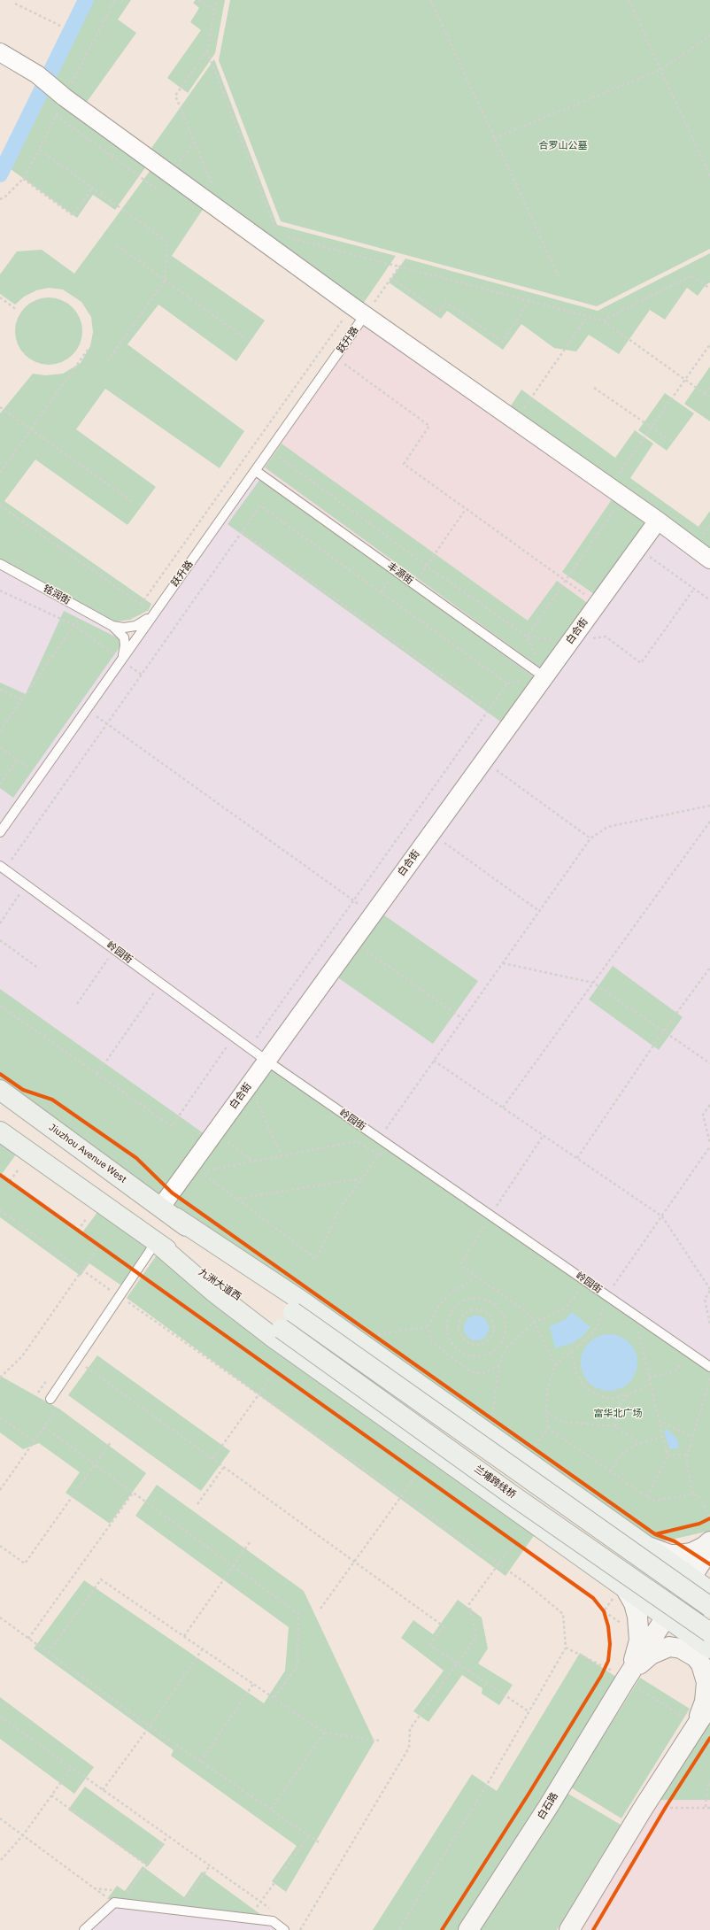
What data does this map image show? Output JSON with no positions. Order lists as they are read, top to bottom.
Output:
{
  "streets": {
    "main road": [
      "Jiuzhou Avenue West",
      "九洲大道西",
      "兰埔跨线桥",
      "白石路"
    ],
    "street": ["白合街"],
    "lane": [
      "跃升路",
      "丰源街",
      "铭润街",
      "岭园街"
    ]
  },
  "crossings": [
    ["跃升路", "丰源街"],
    ["跃升路", "铭润街"],
    ["丰源街", "白合街"],
    ["白合街", "岭园街"],
    ["白合街", "Jiuzhou Avenue West"],
    ["九洲大道西", "兰埔跨线桥"]
  ],
  "parks": ["合罗山公墓", "富华北广场"]
}
